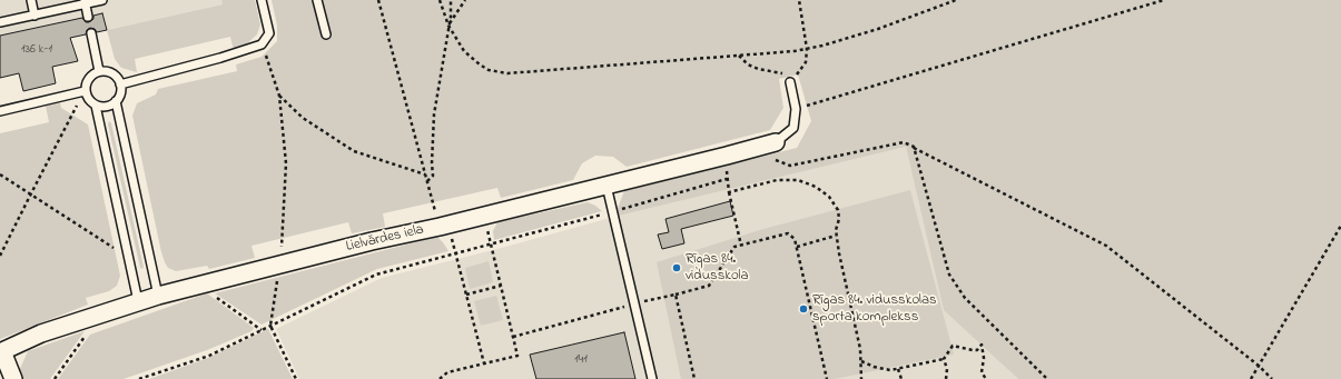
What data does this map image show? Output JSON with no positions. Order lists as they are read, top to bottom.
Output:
{
  "streets": {
    "street": ["Lielvārdes iela"]
  },
  "places": ["Rīgas 84. vidusskola", "Rīgas 84. vidusskolas sporta komplekss"],
  "house_numbers": ["136 k-1", "141"]
}
